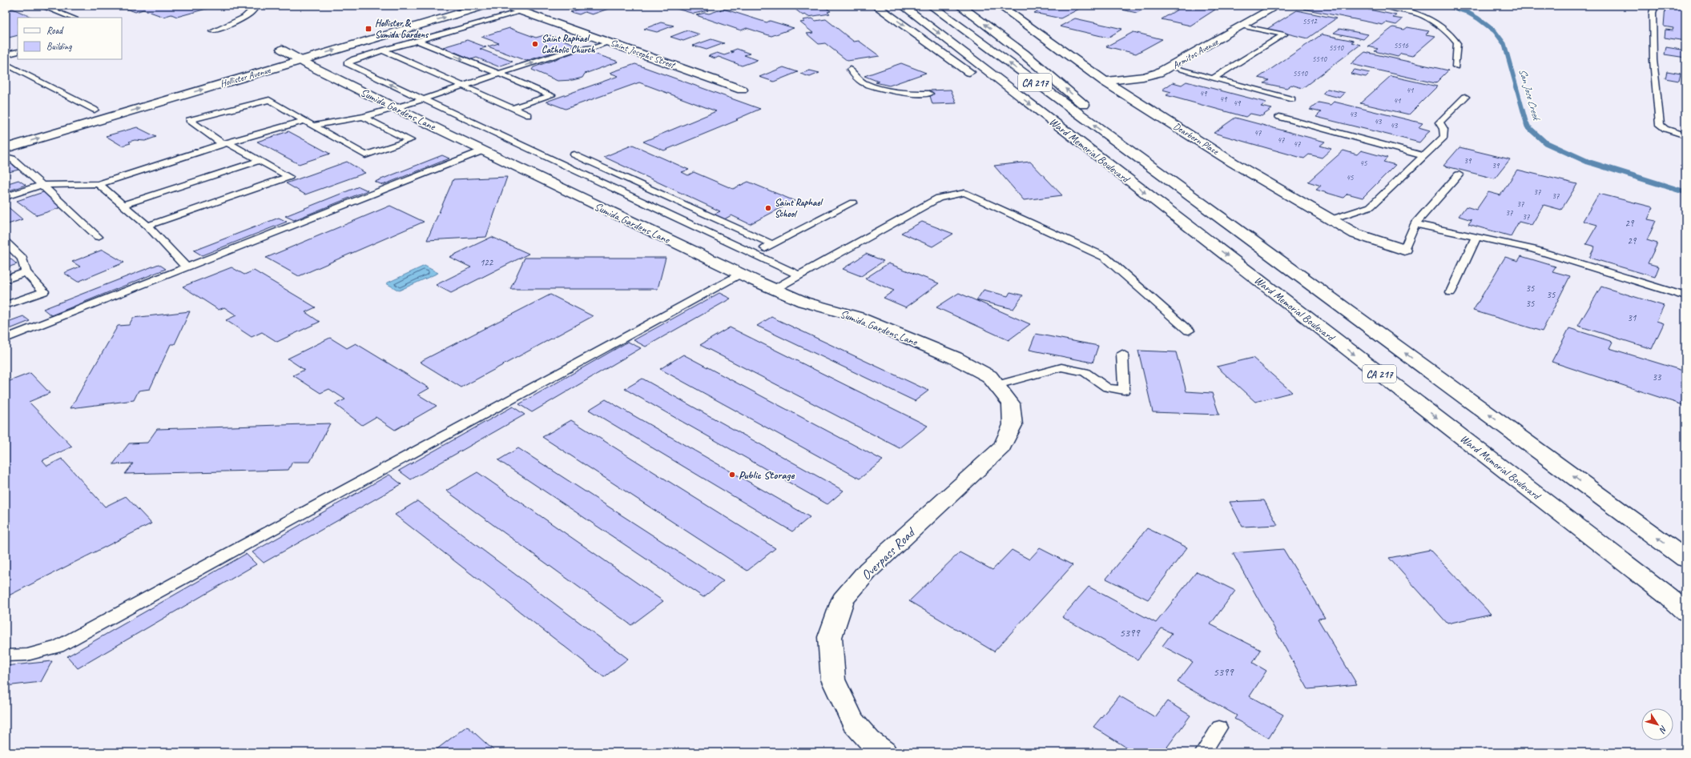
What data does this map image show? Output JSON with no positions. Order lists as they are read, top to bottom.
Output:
{
  "streets": {
    "main road": [
      "Saint Josephs Street",
      "Armitos Avenue",
      "Hollister Avenue",
      "CA 217",
      "Sumida Gardens Lane",
      "Dearborn Place",
      "Ward Memorial Boulevard",
      "Overpass Road"
    ]
  },
  "crossings": [
    ["Armitos Avenue", "Dearborn Place"],
    ["Hollister Avenue", "Sumida Gardens Lane"],
    ["Sumida Gardens Lane", "Overpass Road"]
  ],
  "water": ["San Jose Creek"],
  "places": {
    "transit": ["Hollister & Sumida Gardens"],
    "other": ["Saint Raphael Catholic Church", "Saint Raphael School", "Public Storage"]
  },
  "house_numbers": [
    "5512",
    "5516",
    "5510",
    "5510",
    "5510",
    "41",
    "49",
    "49",
    "41",
    "49",
    "43",
    "43",
    "43",
    "47",
    "47",
    "47",
    "39",
    "45",
    "39",
    "45",
    "37",
    "37",
    "37",
    "37",
    "37",
    "29",
    "29",
    "122",
    "35",
    "35",
    "35",
    "31",
    "33",
    "5399",
    "5399"
  ],
  "legend": ["Road", "Building"],
  "north": "bottom right"
}
